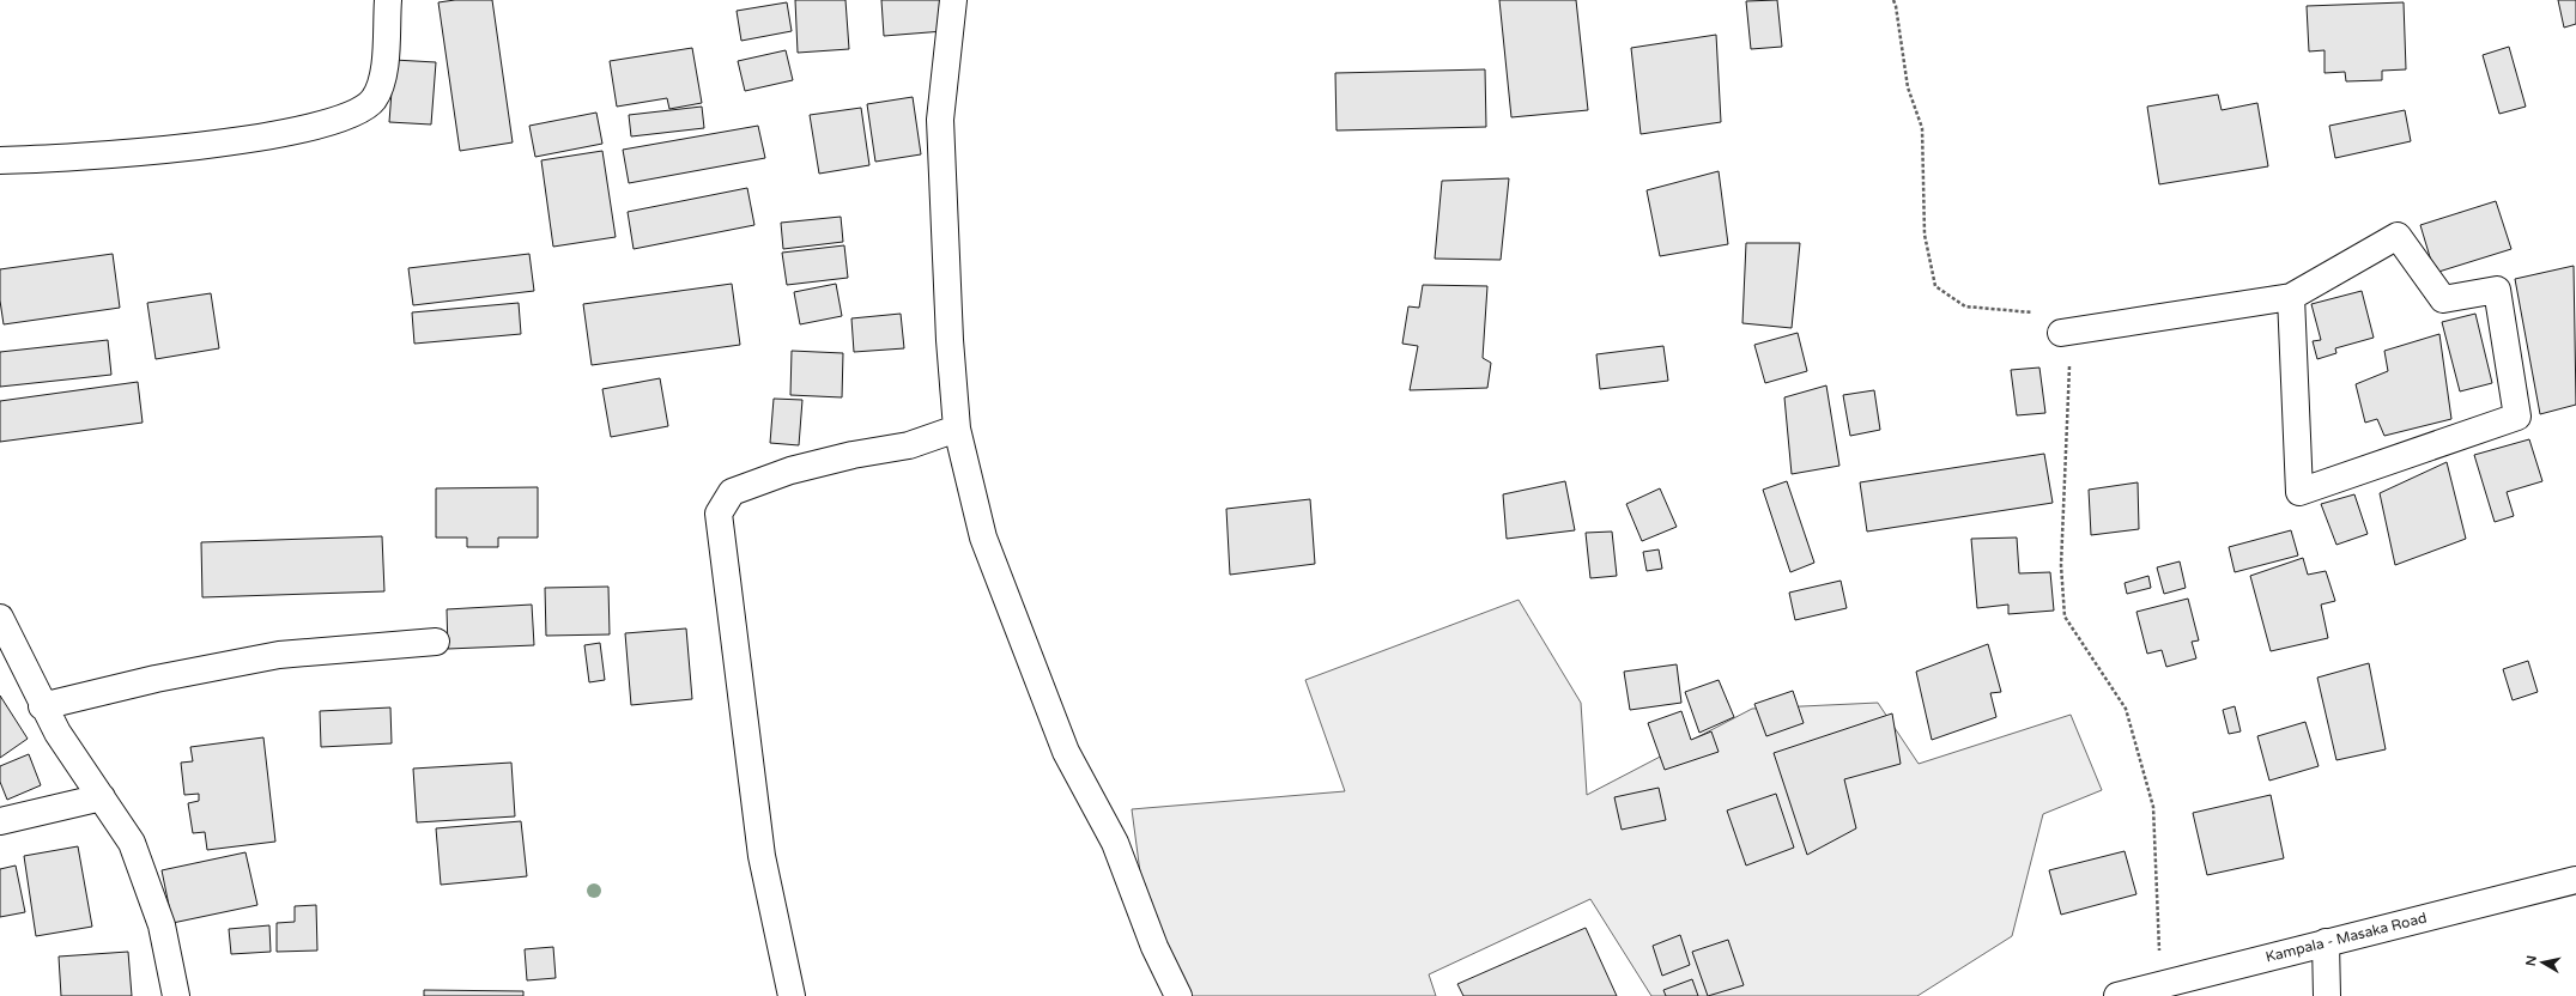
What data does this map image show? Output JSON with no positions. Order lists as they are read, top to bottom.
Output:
{
  "streets": {
    "street": ["Kampala - Masaka Road"]
  },
  "north": "left"
}
